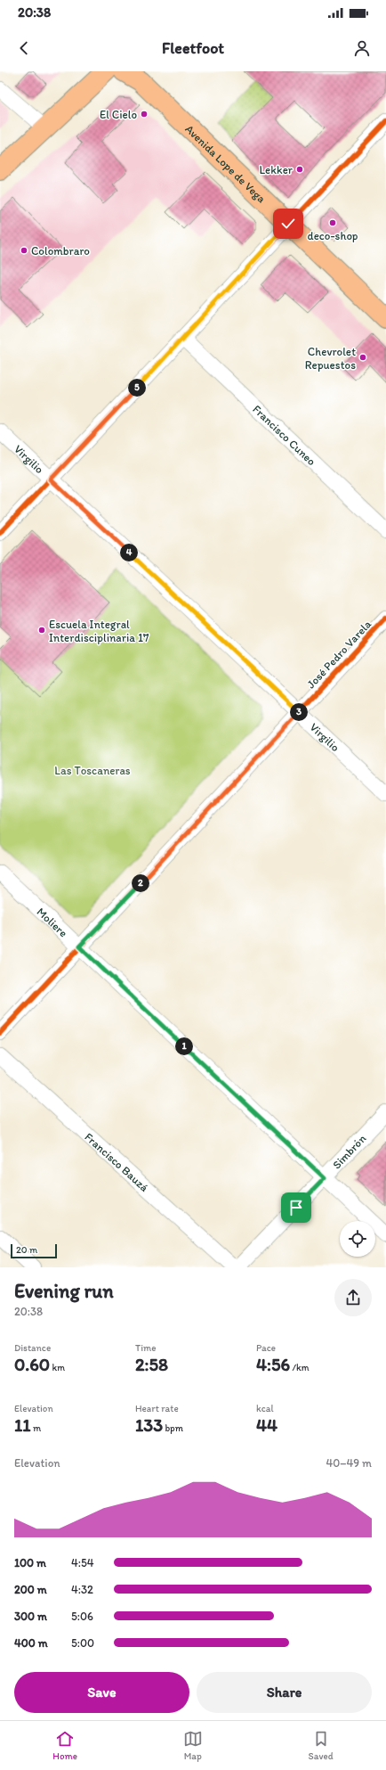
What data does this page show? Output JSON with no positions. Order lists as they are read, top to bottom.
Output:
{
  "streets": {
    "main road": ["Avenida Lope de Vega"],
    "street": [
      "Francisco Cuneo",
      "Virgilio",
      "José Pedro Varela",
      "Moliere",
      "Simbrón",
      "Francisco Bauzá"
    ]
  },
  "crossings": [
    ["Virgilio", "José Pedro Varela"],
    ["José Pedro Varela", "Moliere"],
    ["Moliere", "Simbrón"]
  ],
  "parks": ["Las Toscaneras"],
  "places": [
    "El Cielo",
    "Lekker",
    "deco-shop",
    "Colombraro",
    "Chevrolet Repuestos",
    "Escuela Integral Interdisciplinaria 17"
  ],
  "scale_bar": "20 m",
  "page": {
    "status": "20:38",
    "header": "Fleetfoot",
    "pins": [
      "5",
      "4",
      "3",
      "2",
      "1"
    ],
    "scale": "20 m",
    "heading": ["Evening run", "20:38"],
    "stats": [
      ["Distance", "0.60 km"],
      ["Time", "2:58"],
      ["Pace", "4:56 /km"],
      ["Elevation", "11 m"],
      ["Heart rate", "133 bpm"],
      ["kcal", "44"]
    ],
    "chart": ["Elevation", "40–49 m"],
    "list": [
      {
        "name": "100 m",
        "note": "4:54"
      },
      {
        "name": "200 m",
        "note": "4:32"
      },
      {
        "name": "300 m",
        "note": "5:06"
      },
      {
        "name": "400 m",
        "note": "5:00"
      }
    ],
    "buttons": ["Save", "Share"],
    "tabs": ["Home", "Map", "Saved"]
  }
}
